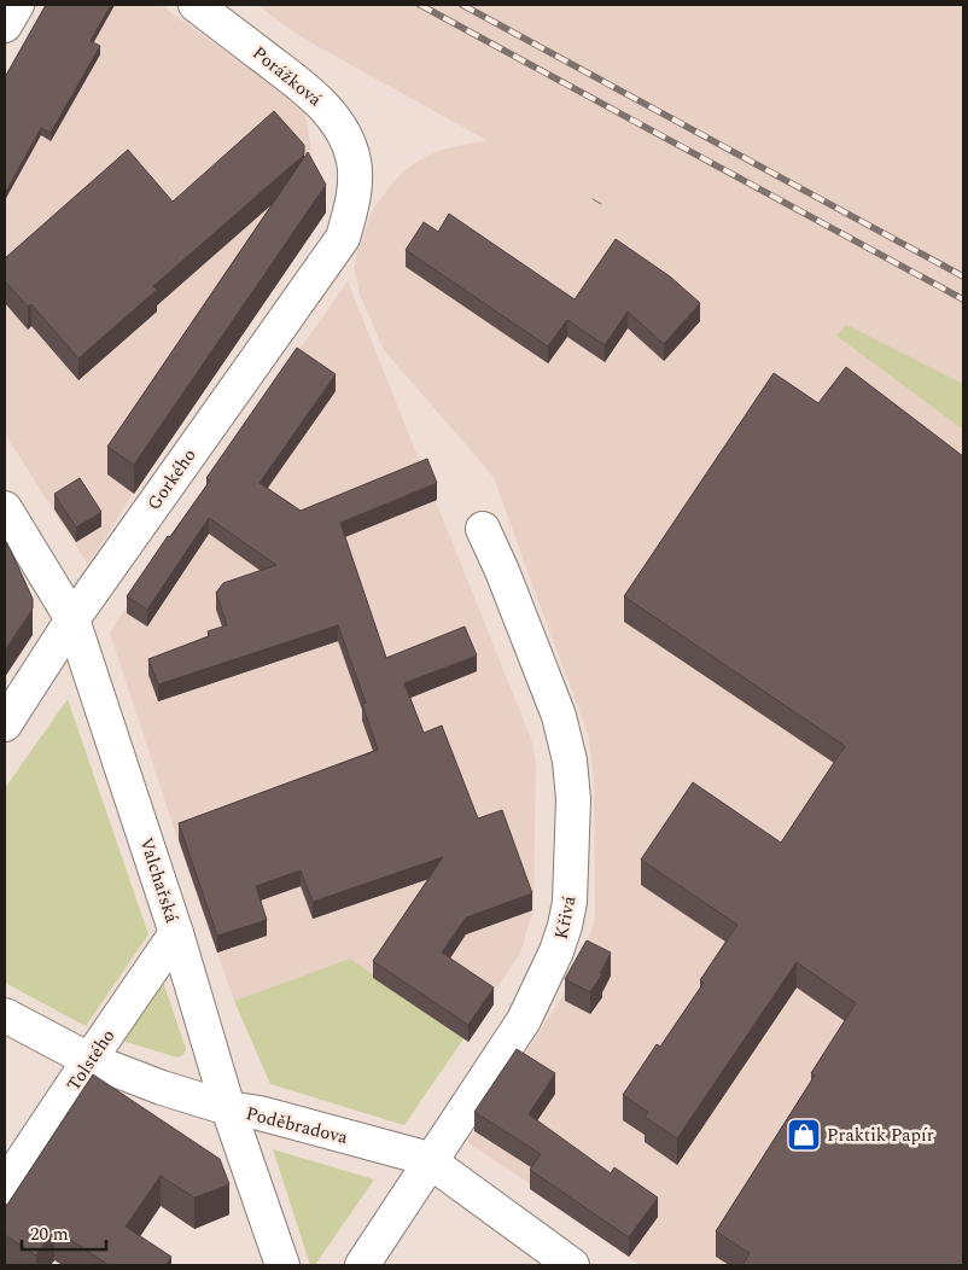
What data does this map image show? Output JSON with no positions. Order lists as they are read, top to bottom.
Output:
{
  "streets": {
    "street": [
      "Porážková",
      "Gorkého",
      "Valchařská",
      "Křivá",
      "Tolstého",
      "Poděbradova"
    ]
  },
  "crossings": [
    ["Porážková", "Gorkého"],
    ["Gorkého", "Valchařská"],
    ["Valchařská", "Tolstého"],
    ["Valchařská", "Poděbradova"],
    ["Křivá", "Poděbradova"],
    ["Tolstého", "Poděbradova"]
  ],
  "places": {
    "shop": ["Praktik Papír"]
  },
  "scale_bar": "20 m"
}
